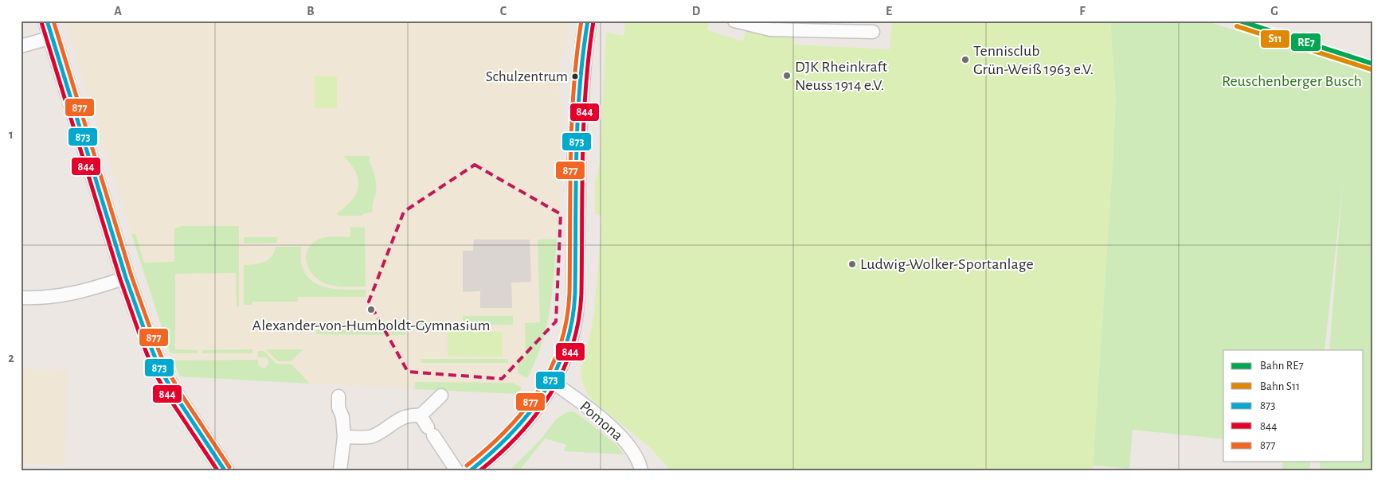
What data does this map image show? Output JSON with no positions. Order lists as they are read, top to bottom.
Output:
{
  "streets": {
    "street": ["Pomona"]
  },
  "parks": ["Reuschenberger Busch"],
  "places": [
    "Tennisclub Grün-Weiß 1963 e.V.",
    "DJK Rheinkraft Neuss 1914 e.V.",
    "Schulzentrum",
    "Ludwig-Wolker-Sportanlage",
    "Alexander-von-Humboldt-Gymnasium"
  ],
  "lines": [
    "rail line RE7",
    "transit line 873",
    "transit line 877",
    "transit line 844",
    "rail line S11"
  ],
  "legend": [
    "Bahn RE7",
    "Bahn S11",
    "873",
    "844",
    "877"
  ],
  "grid": {
    "columns": [
      "A",
      "B",
      "C",
      "D",
      "E",
      "F",
      "G"
    ],
    "rows": ["1", "2"]
  }
}
